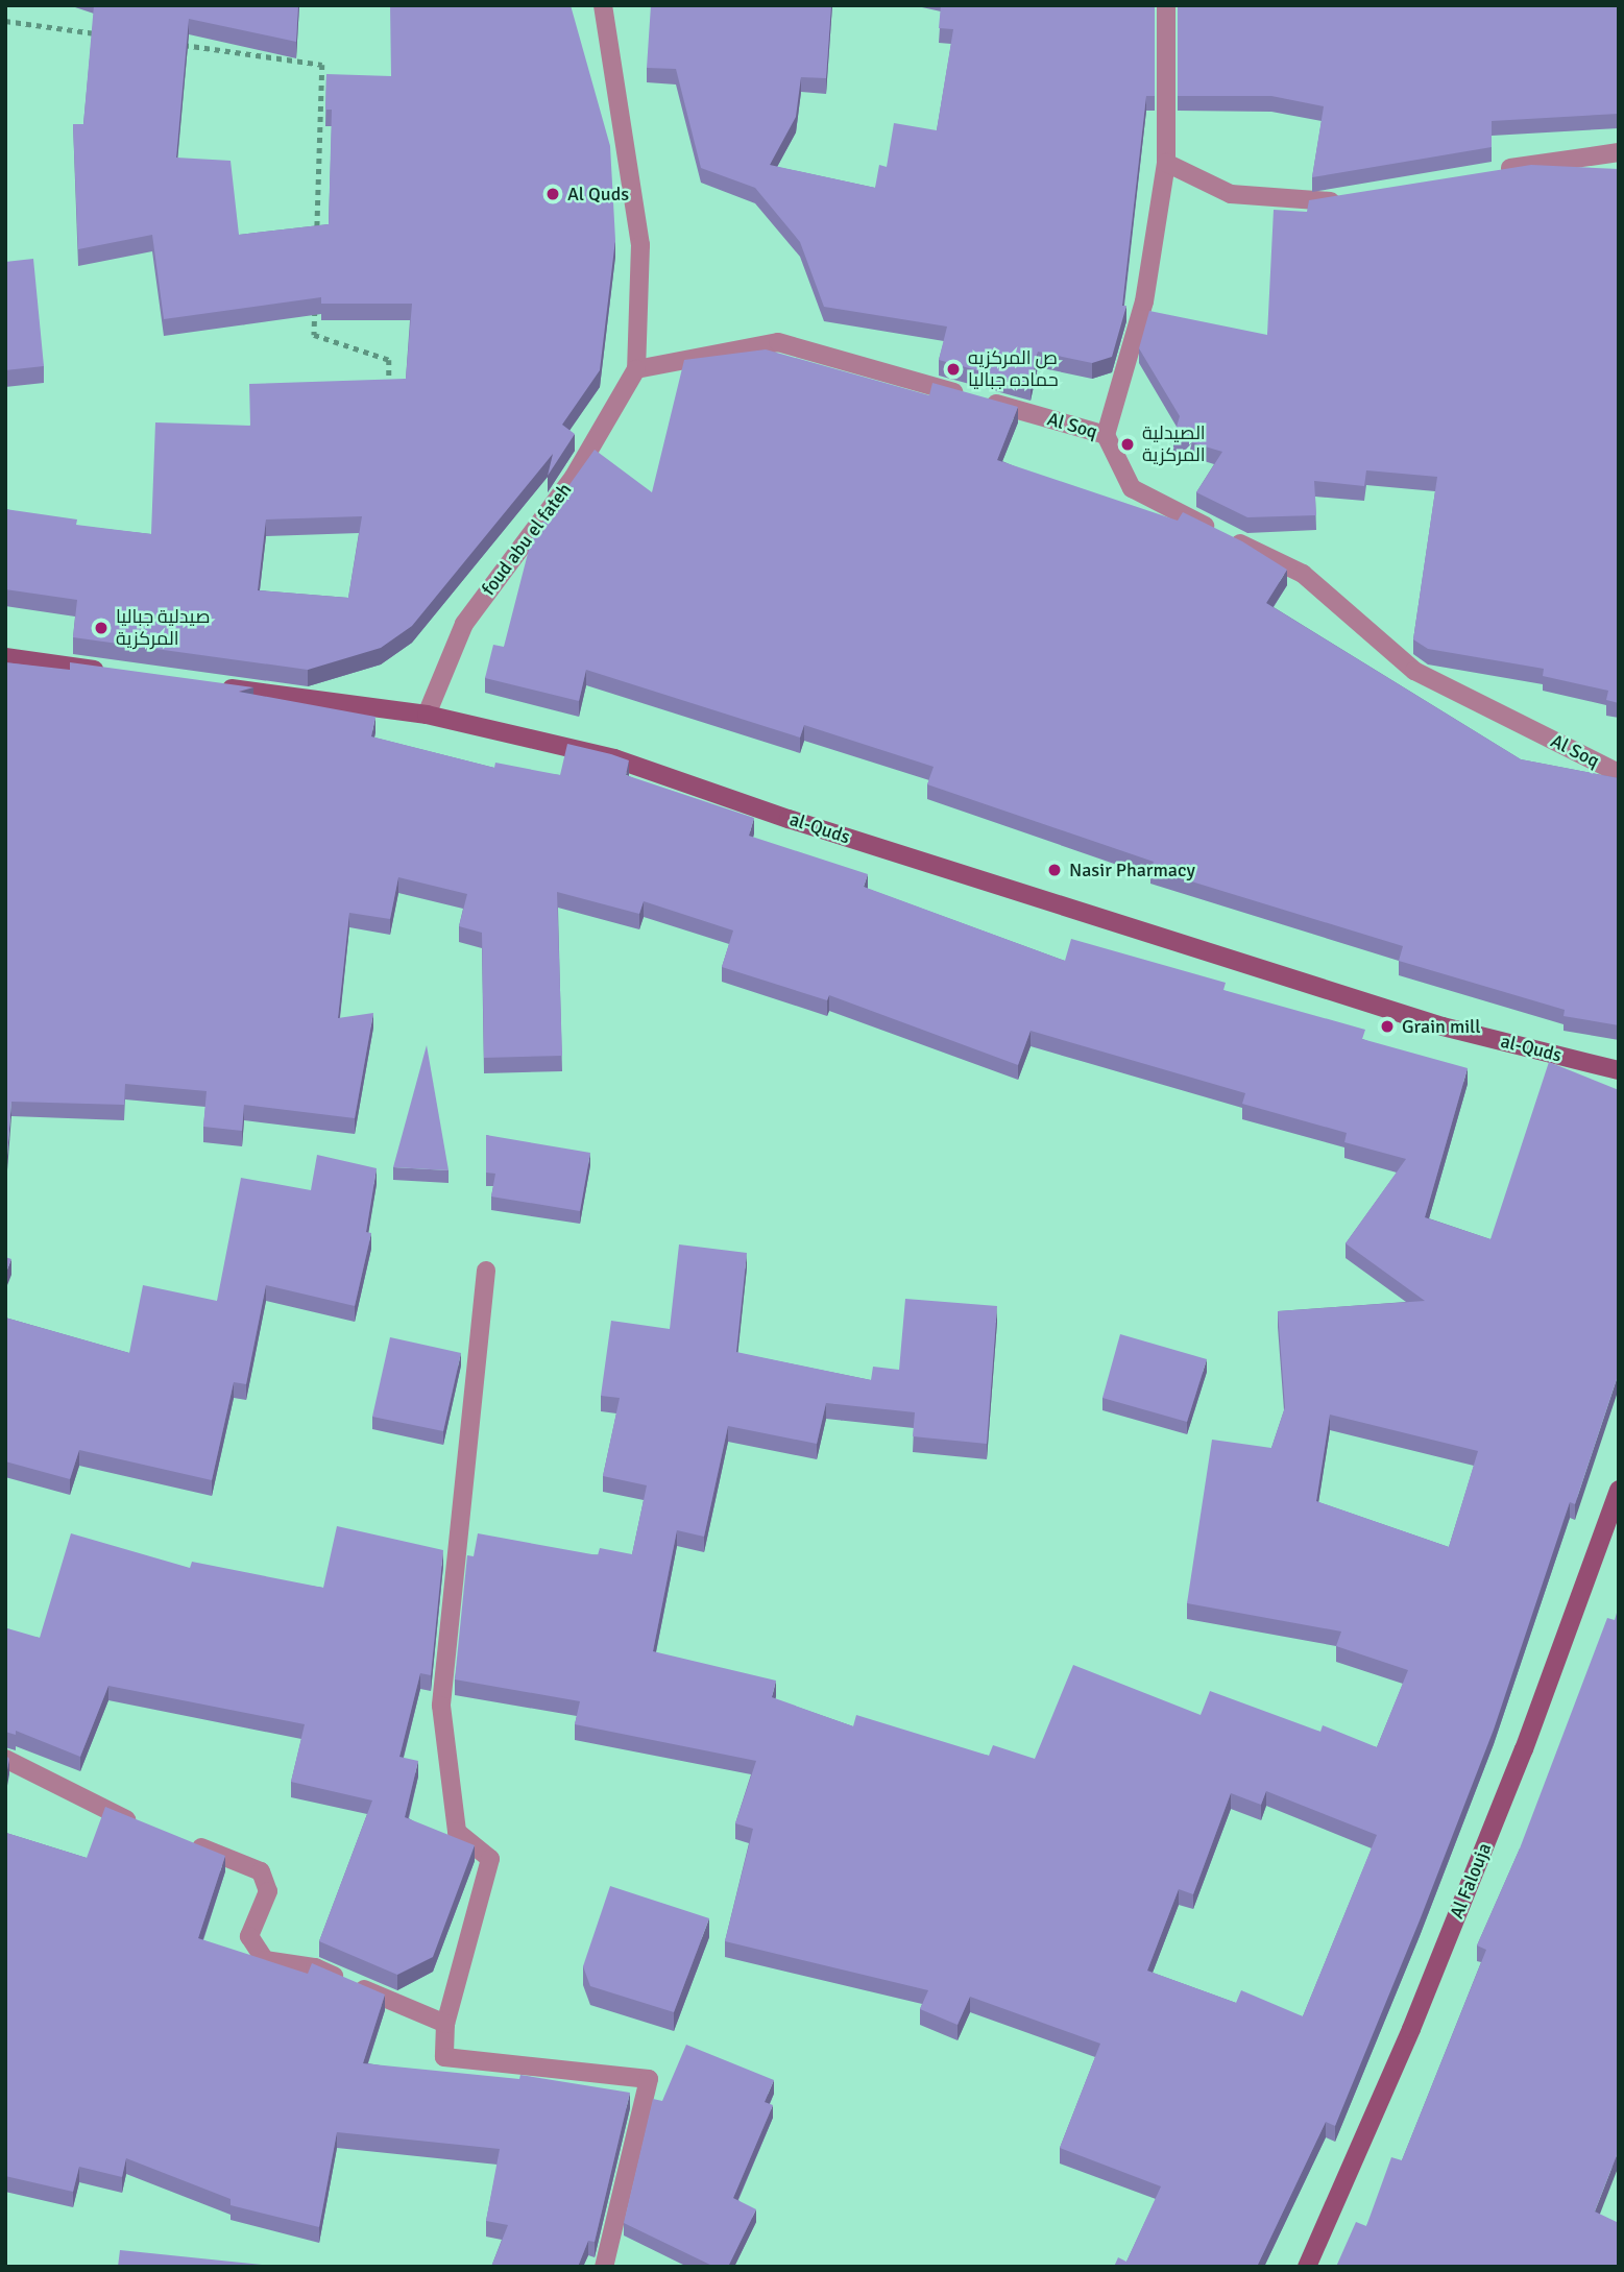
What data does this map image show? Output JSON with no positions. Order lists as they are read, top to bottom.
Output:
{
  "streets": {
    "main road": ["al-Quds", "Al Falouja"],
    "street": ["Al Soq", "foud abu el fateh"]
  },
  "crossings": [
    ["Al Soq", "foud abu el fateh"],
    ["foud abu el fateh", "al-Quds"]
  ],
  "places": [
    "Al Quds",
    "ص المركزيه حماده جباليا",
    "الصيدلية المركزية",
    "صيدلية جباليا المركزية",
    "Nasir Pharmacy",
    "Grain mill"
  ]
}
